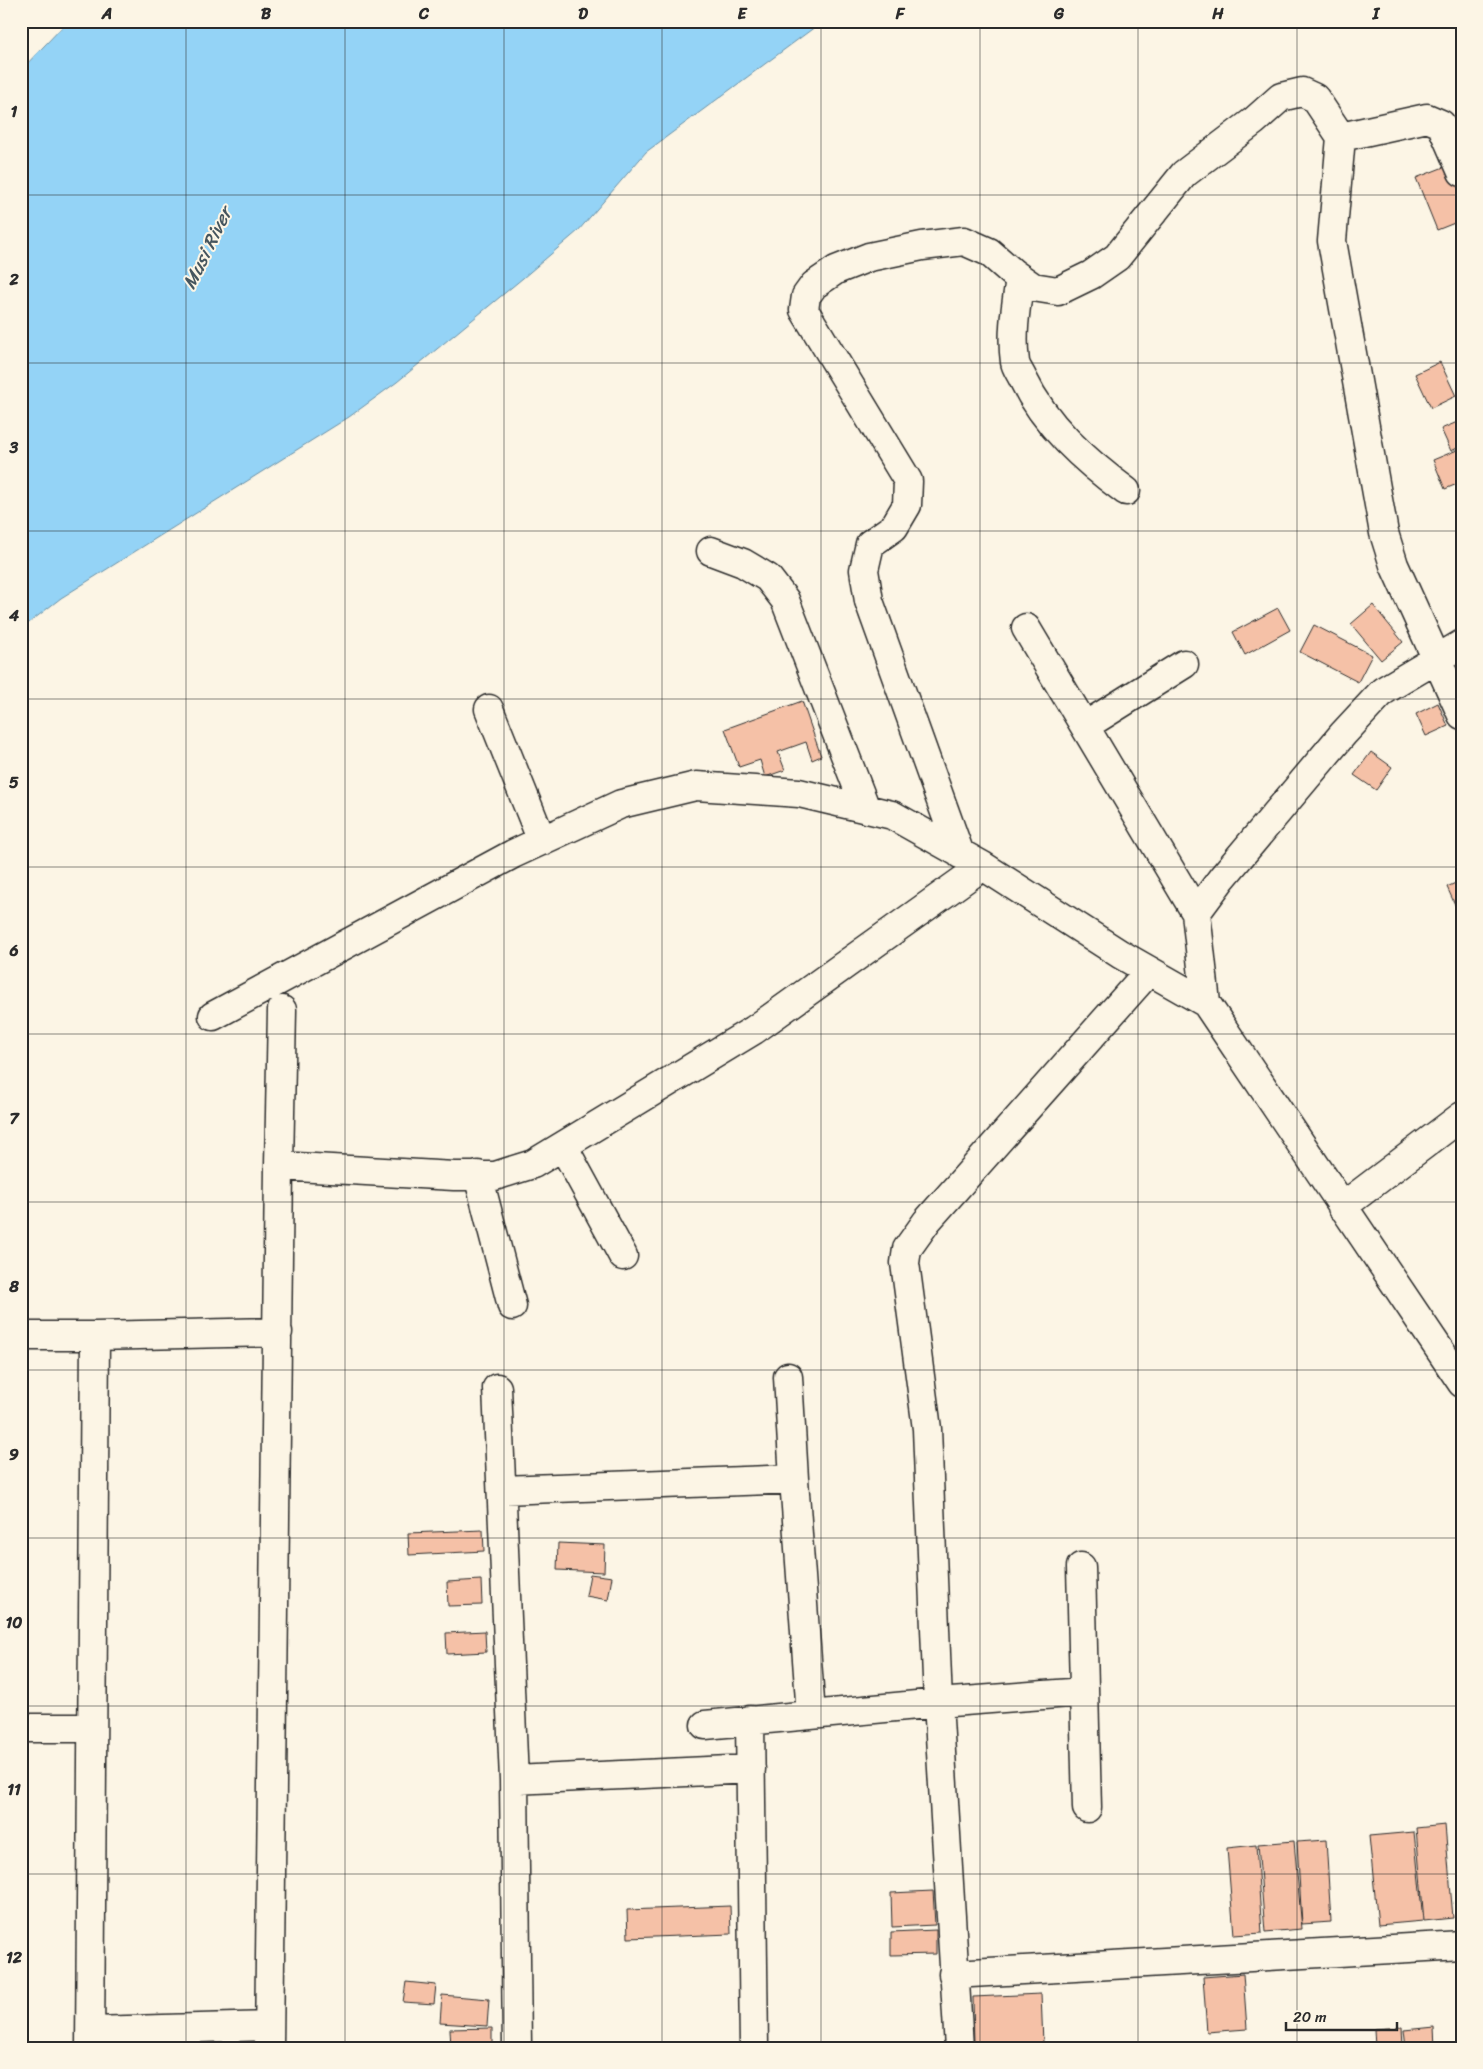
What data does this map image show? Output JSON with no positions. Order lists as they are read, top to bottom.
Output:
{
  "water": ["Musi River"],
  "scale_bar": "20 m",
  "grid": {
    "columns": [
      "A",
      "B",
      "C",
      "D",
      "E",
      "F",
      "G",
      "H",
      "I"
    ],
    "rows": [
      "1",
      "2",
      "3",
      "4",
      "5",
      "6",
      "7",
      "8",
      "9",
      "10",
      "11",
      "12"
    ]
  }
}
